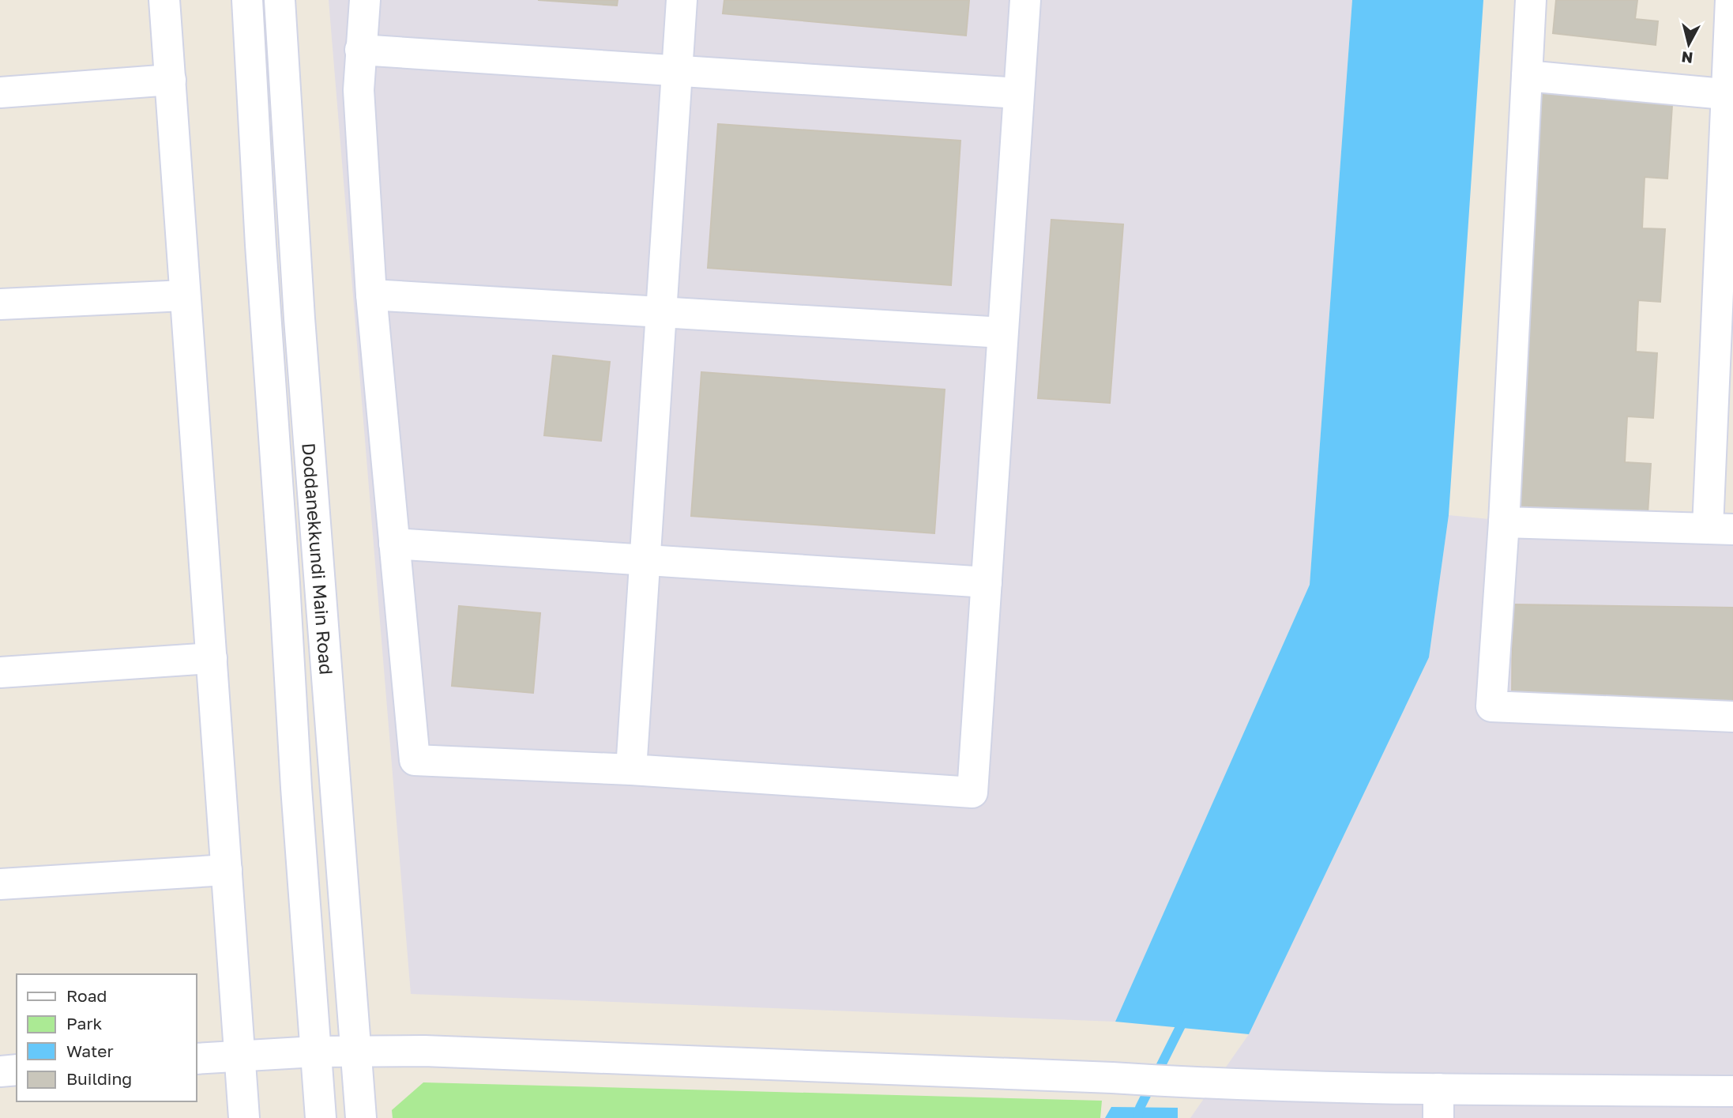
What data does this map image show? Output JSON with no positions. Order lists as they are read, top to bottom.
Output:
{
  "streets": {
    "street": ["Doddanekkundi Main Road"]
  },
  "legend": [
    "Road",
    "Park",
    "Water",
    "Building"
  ],
  "north": "bottom"
}
